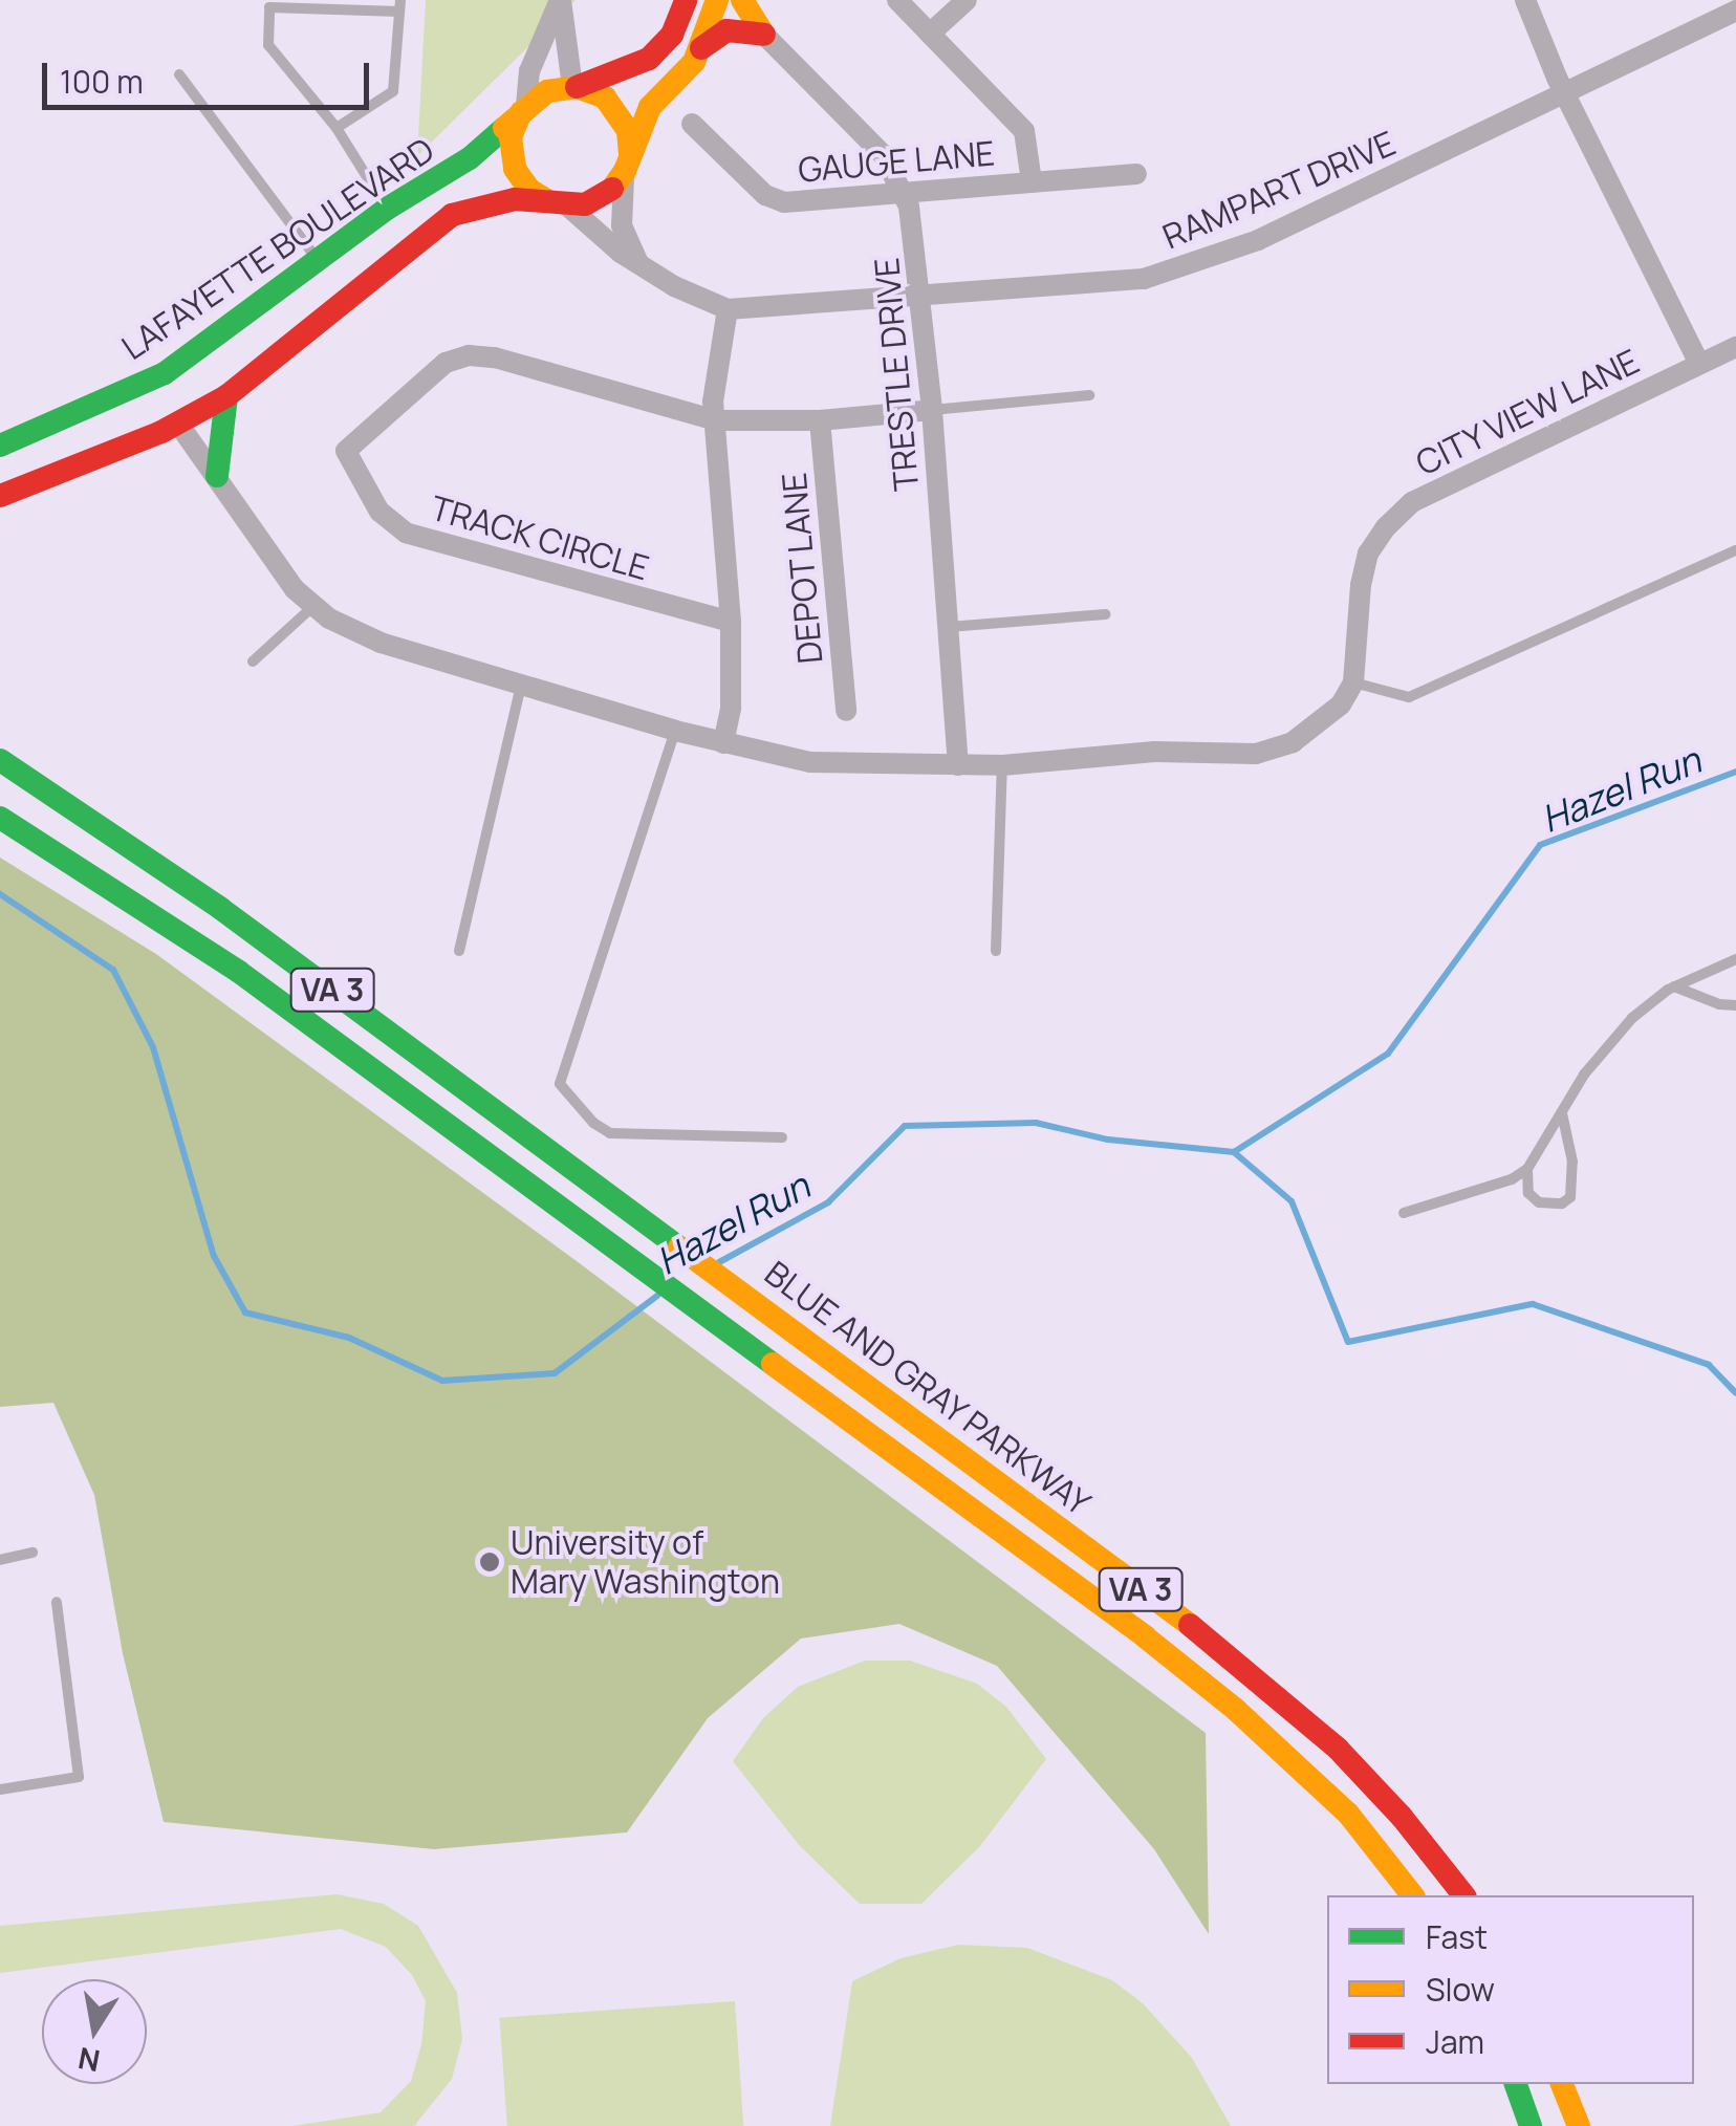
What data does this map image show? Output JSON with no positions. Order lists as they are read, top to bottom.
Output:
{
  "streets": {
    "main road": ["LAFAYETTE BOULEVARD", "VA 3", "BLUE AND GRAY PARKWAY"],
    "street": [
      "GAUGE LANE",
      "RAMPART DRIVE",
      "TRESTLE DRIVE",
      "CITY VIEW LANE",
      "TRACK CIRCLE",
      "DEPOT LANE"
    ]
  },
  "crossings": [
    ["GAUGE LANE", "RAMPART DRIVE"],
    ["GAUGE LANE", "LAFAYETTE BOULEVARD"],
    ["GAUGE LANE", "TRESTLE DRIVE"],
    ["RAMPART DRIVE", "LAFAYETTE BOULEVARD"],
    ["RAMPART DRIVE", "TRESTLE DRIVE"],
    ["LAFAYETTE BOULEVARD", "TRESTLE DRIVE"]
  ],
  "water": ["Hazel Run"],
  "places": ["University of Mary Washington"],
  "legend": ["Fast", "Slow", "Jam"],
  "scale_bar": "100 m",
  "north": "bottom"
}
